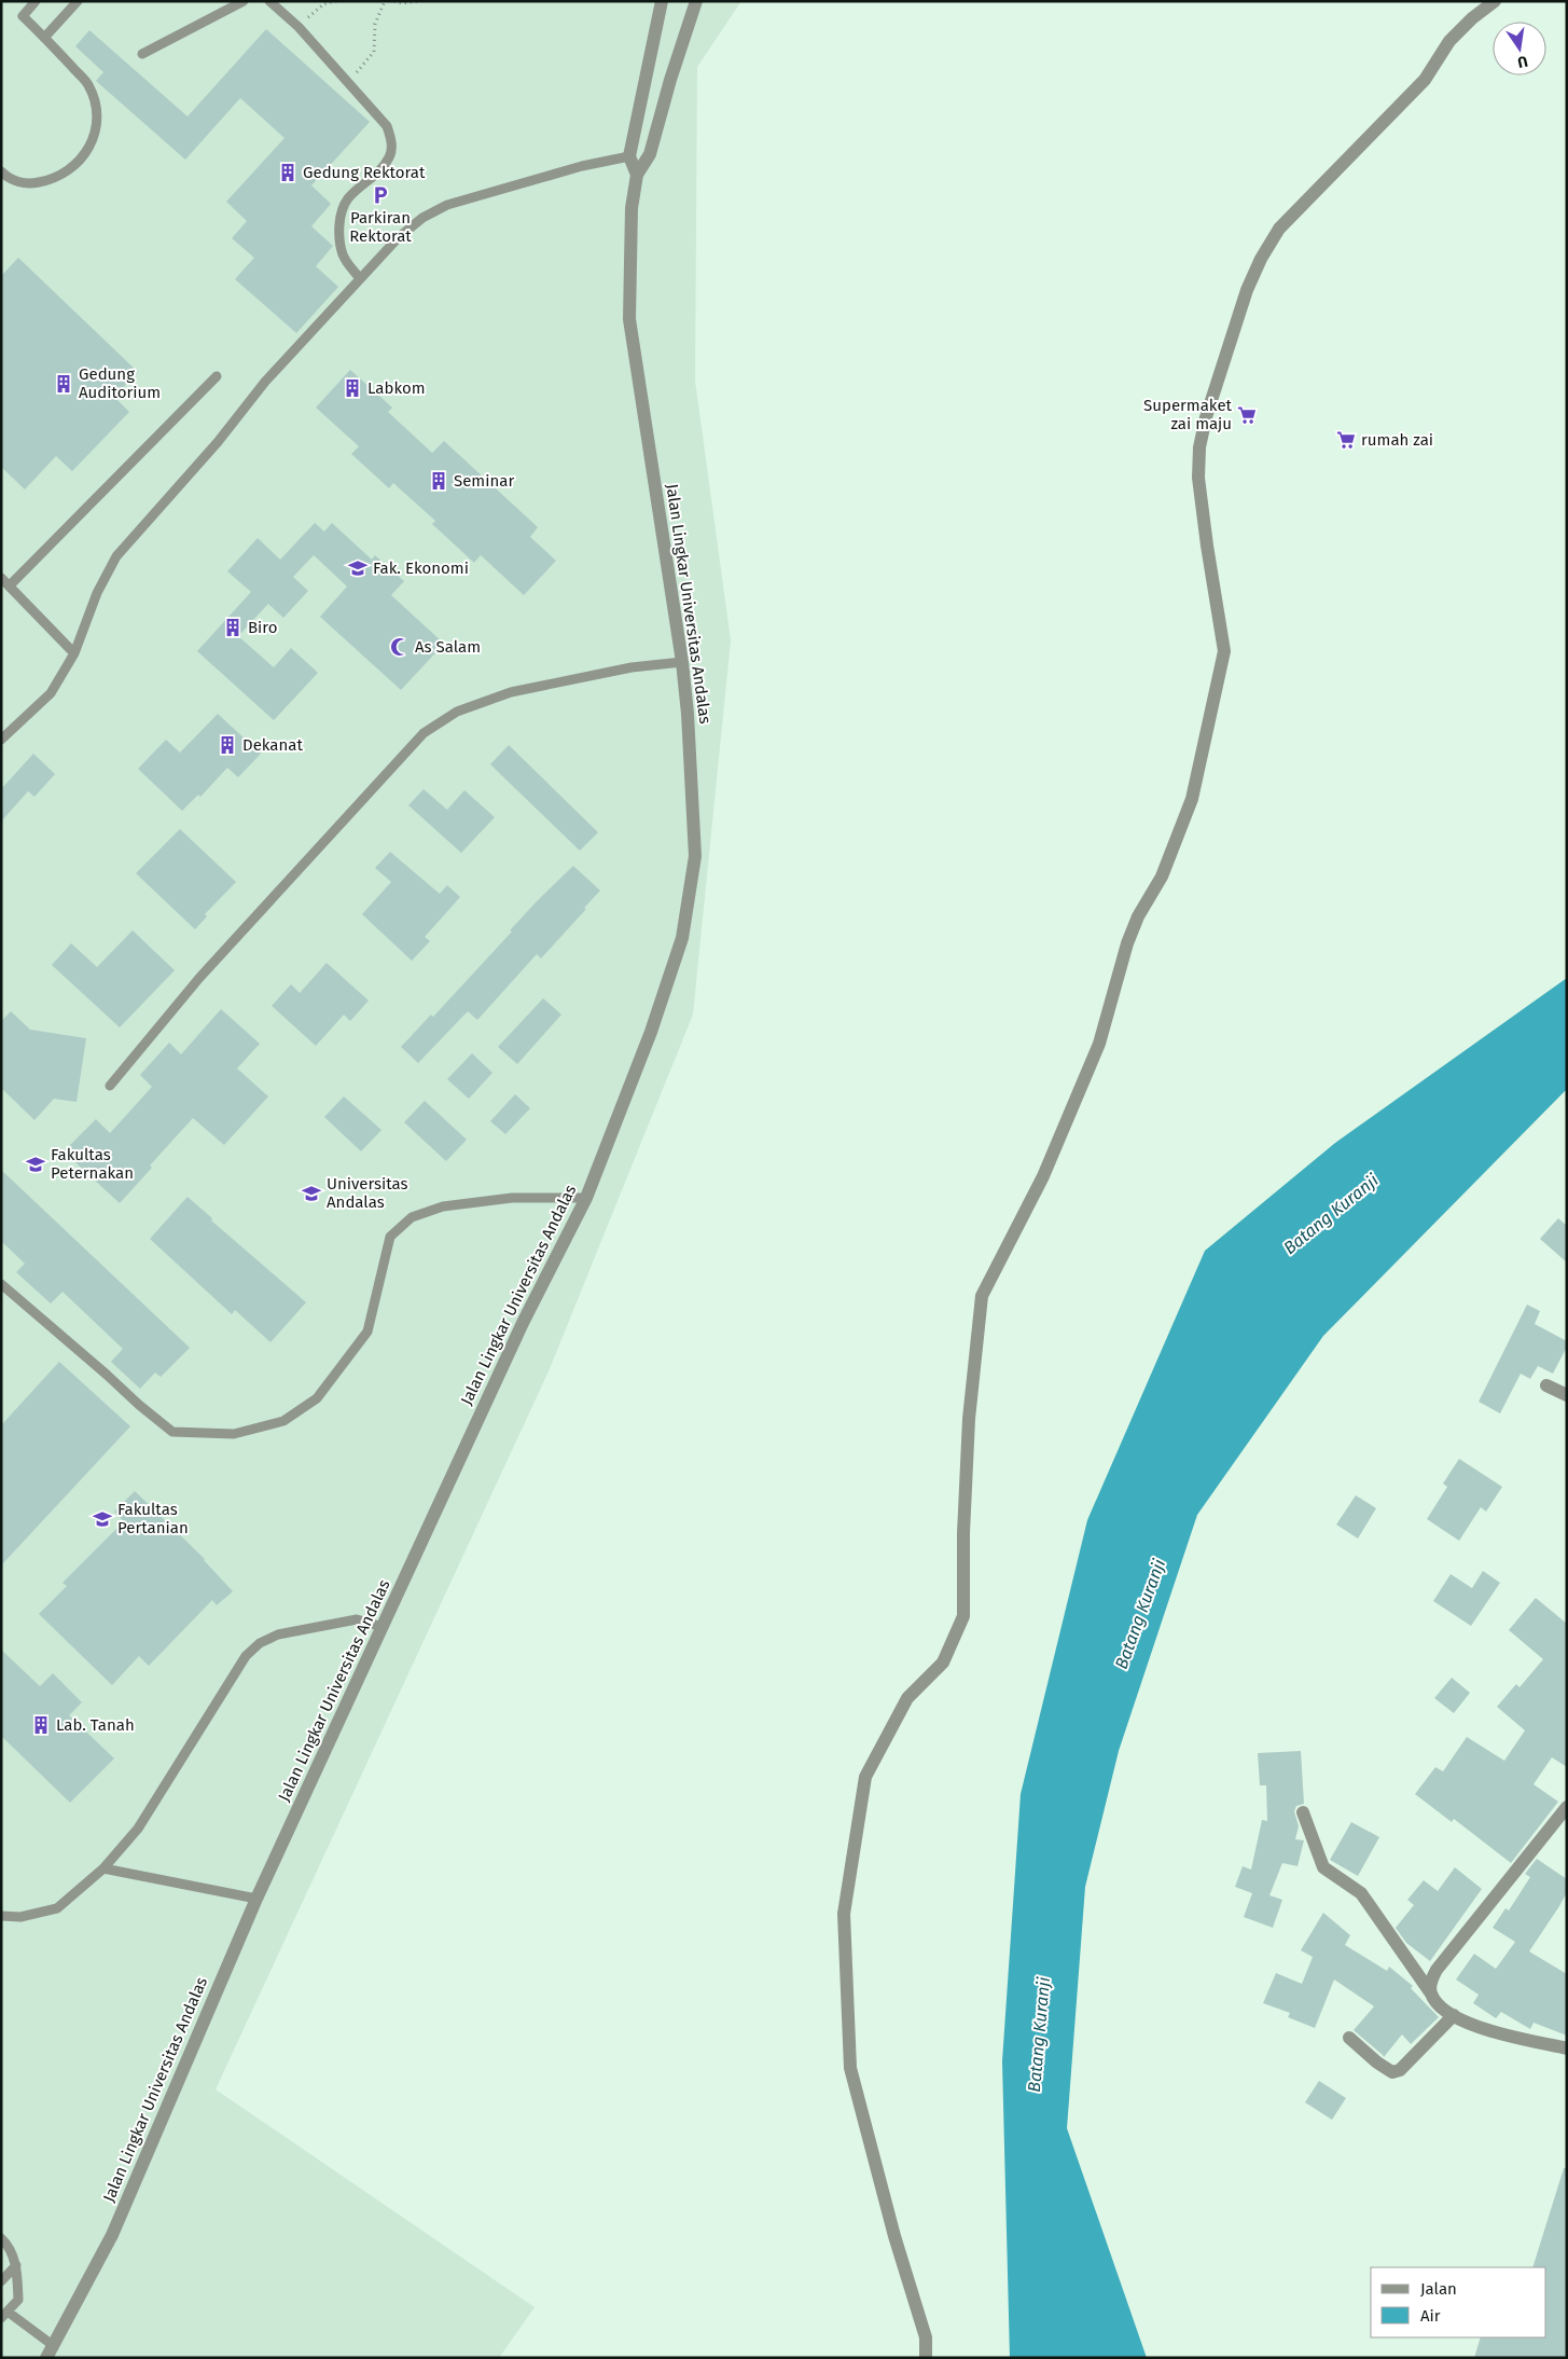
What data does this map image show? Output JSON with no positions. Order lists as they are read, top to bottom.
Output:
{
  "streets": {
    "street": ["Jalan Lingkar Universitas Andalas"]
  },
  "water": ["Batang Kuranji"],
  "places": {
    "building": [
      "Gedung Rektorat",
      "Gedung Auditorium",
      "Labkom",
      "Seminar",
      "Biro",
      "Dekanat",
      "Lab. Tanah"
    ],
    "parking": ["Parkiran Rektorat"],
    "supermarket": ["Supermaket zai maju", "rumah zai"],
    "school or university": [
      "Fak. Ekonomi",
      "Fakultas Peternakan",
      "Universitas Andalas",
      "Fakultas Pertanian"
    ],
    "mosque": ["As Salam"]
  },
  "legend": ["Jalan", "Air"],
  "north": "bottom"
}
